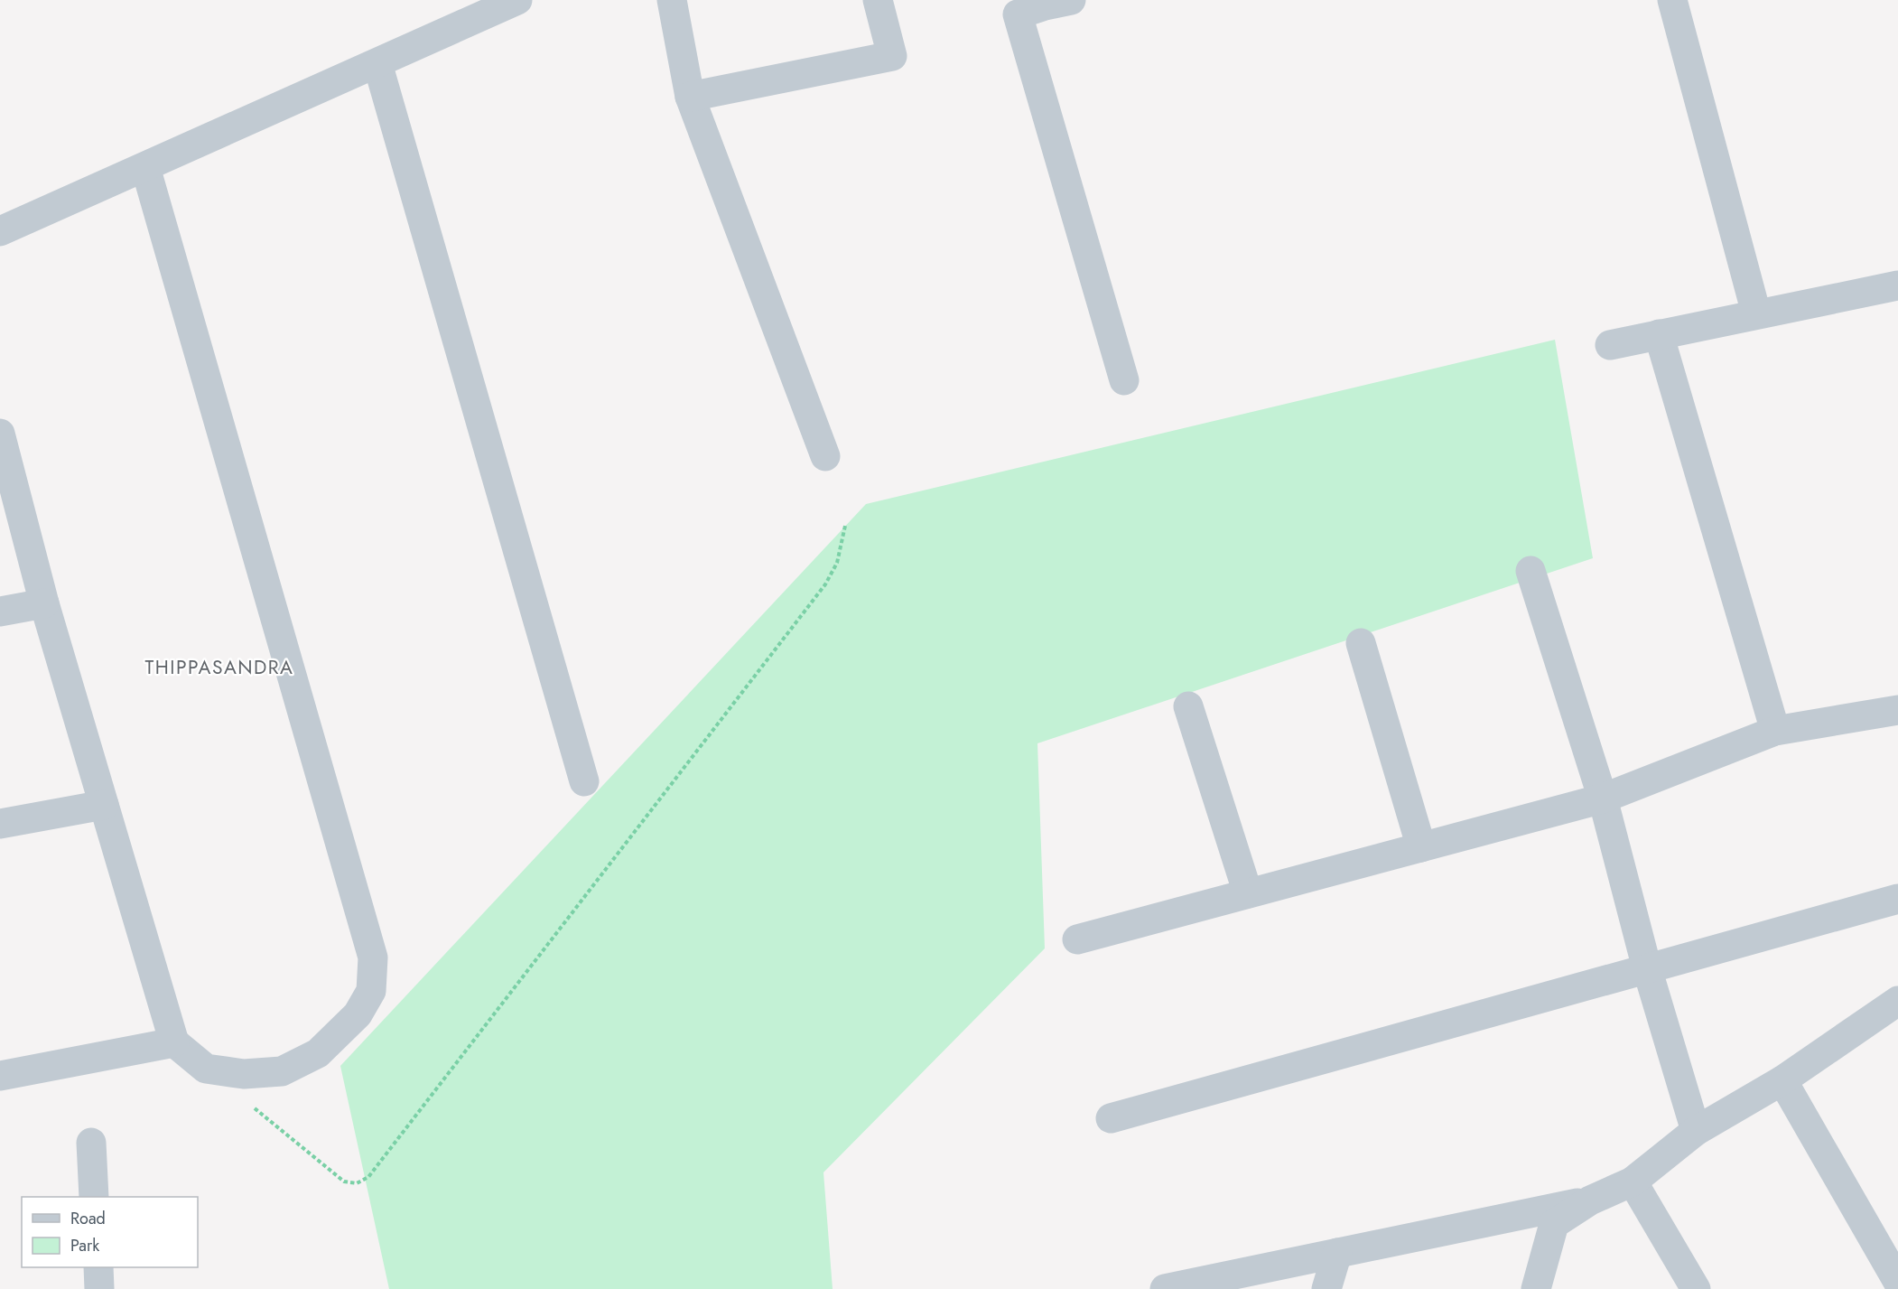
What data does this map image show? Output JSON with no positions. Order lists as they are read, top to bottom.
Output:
{
  "districts": ["THIPPASANDRA"],
  "legend": ["Road", "Park"]
}
